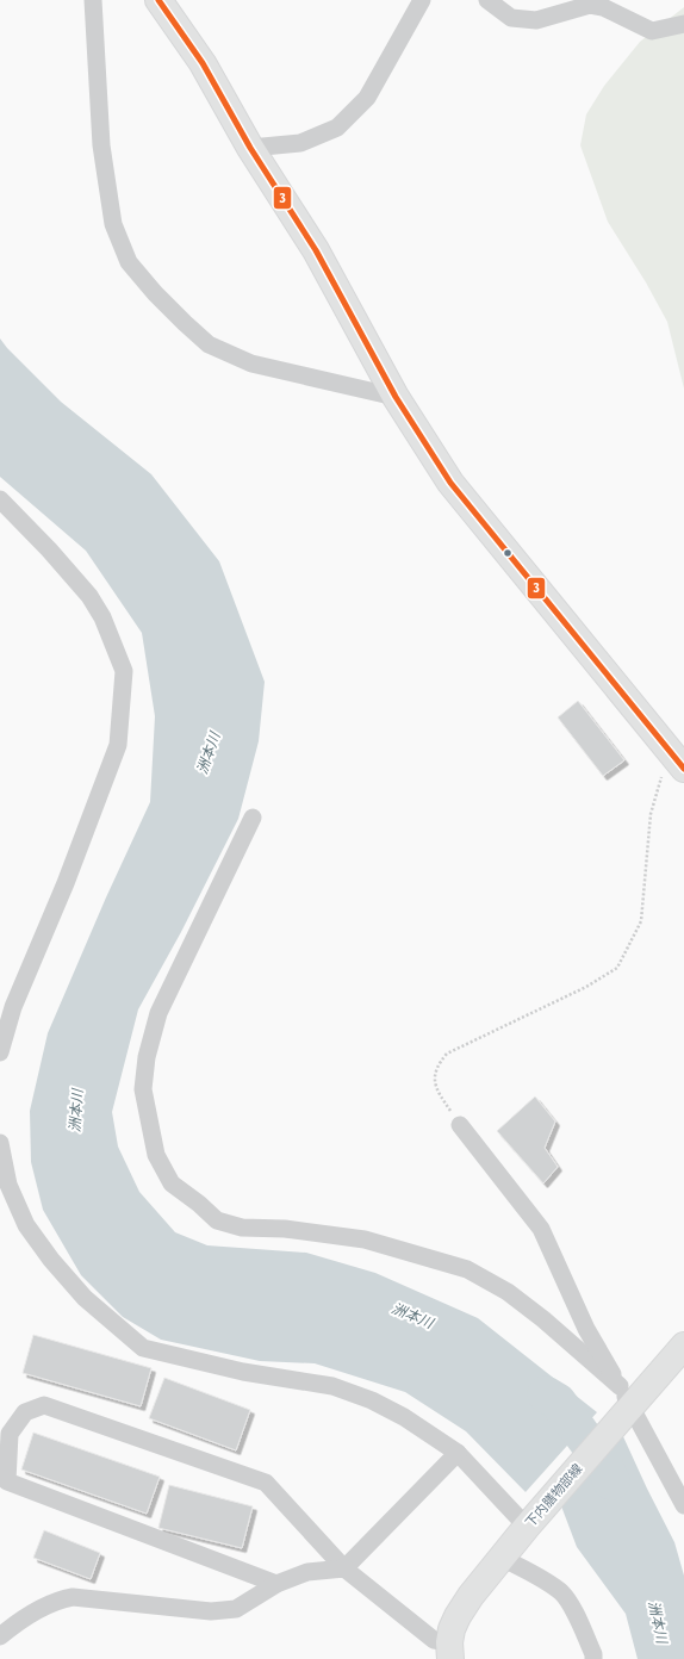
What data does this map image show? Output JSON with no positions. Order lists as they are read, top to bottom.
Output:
{
  "streets": {
    "main road": ["下内膳物部線"]
  },
  "water": ["洲本川"],
  "lines": ["transit line 3"]
}
